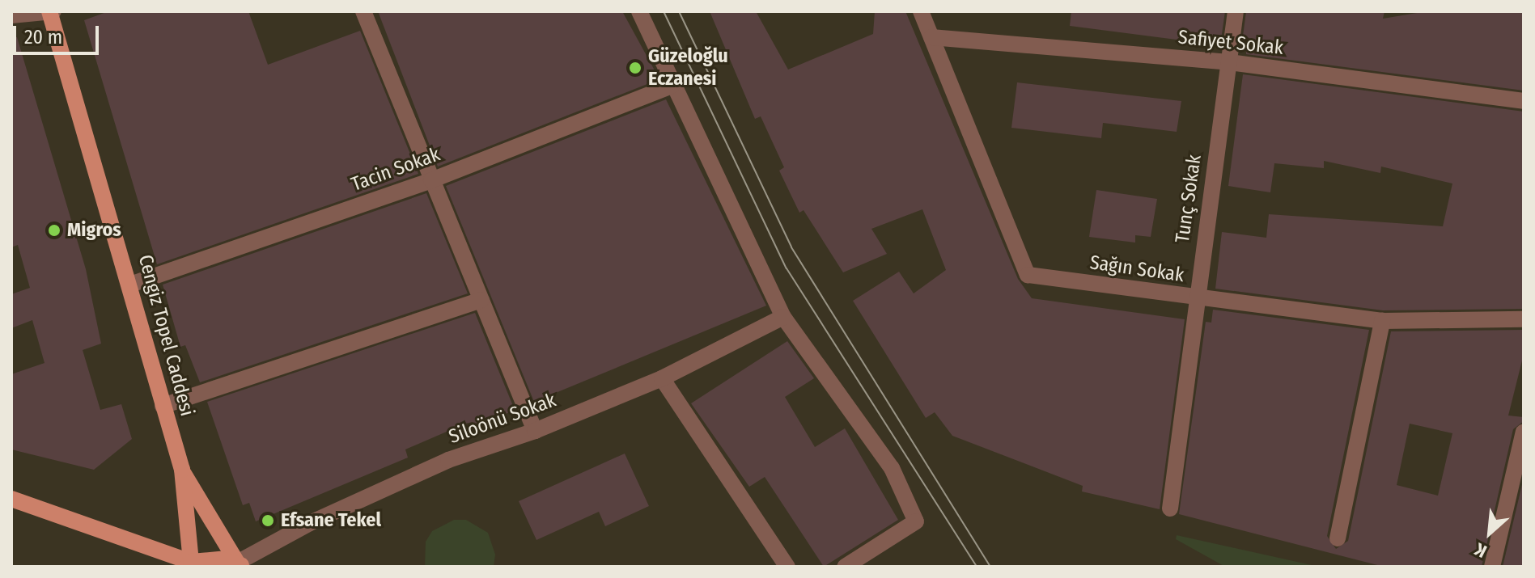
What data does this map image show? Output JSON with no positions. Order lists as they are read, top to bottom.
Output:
{
  "streets": {
    "main road": ["Cengiz Topel Caddesi"],
    "street": [
      "Safiyet Sokak",
      "Tacin Sokak",
      "Tunç Sokak",
      "Sağın Sokak",
      "Siloönü Sokak"
    ]
  },
  "crossings": [
    ["Safiyet Sokak", "Tunç Sokak"],
    ["Safiyet Sokak", "Sağın Sokak"],
    ["Tacin Sokak", "Cengiz Topel Caddesi"],
    ["Tunç Sokak", "Sağın Sokak"]
  ],
  "places": ["Güzeloğlu Eczanesi", "Migros", "Efsane Tekel"],
  "scale_bar": "20 m",
  "north": "bottom left"
}
